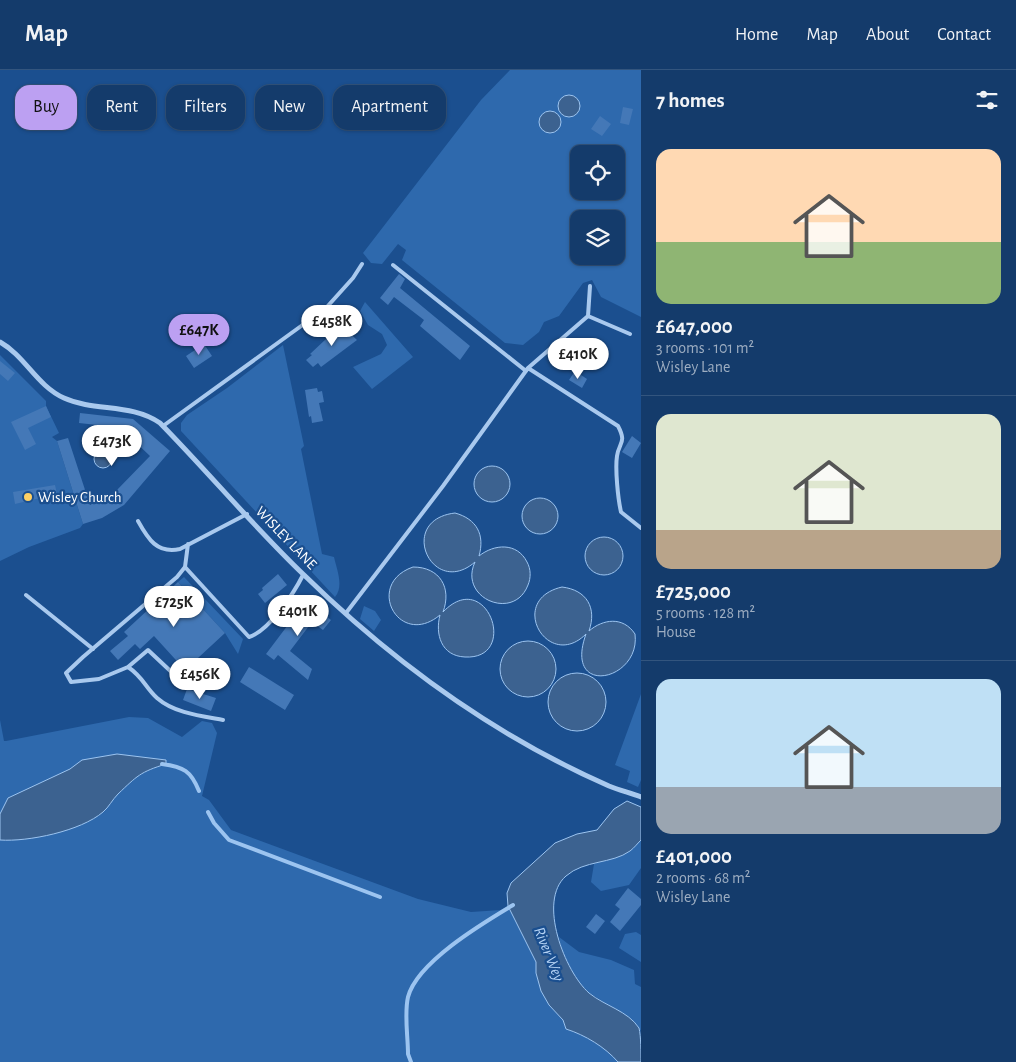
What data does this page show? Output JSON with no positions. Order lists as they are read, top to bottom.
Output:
{
  "streets": {
    "street": ["WISLEY LANE"]
  },
  "water": ["River Wey"],
  "places": ["Wisley Church"],
  "page": {
    "header": "Map",
    "nav": [
      "Home",
      "Map",
      "About",
      "Contact"
    ],
    "heading": "7 homes",
    "chip": [
      "Buy",
      "Rent",
      "Filters",
      "New",
      "Apartment"
    ],
    "list": [
      {
        "name": "£647,000",
        "note": "3 rooms · 101 m² · Wisley Lane"
      },
      {
        "name": "£725,000",
        "note": "5 rooms · 128 m² · House"
      },
      {
        "name": "£401,000",
        "note": "2 rooms · 68 m² · Wisley Lane"
      }
    ],
    "price": [
      "£458K",
      "£647K",
      "£410K",
      "£473K",
      "£725K",
      "£401K",
      "£456K"
    ]
  }
}
